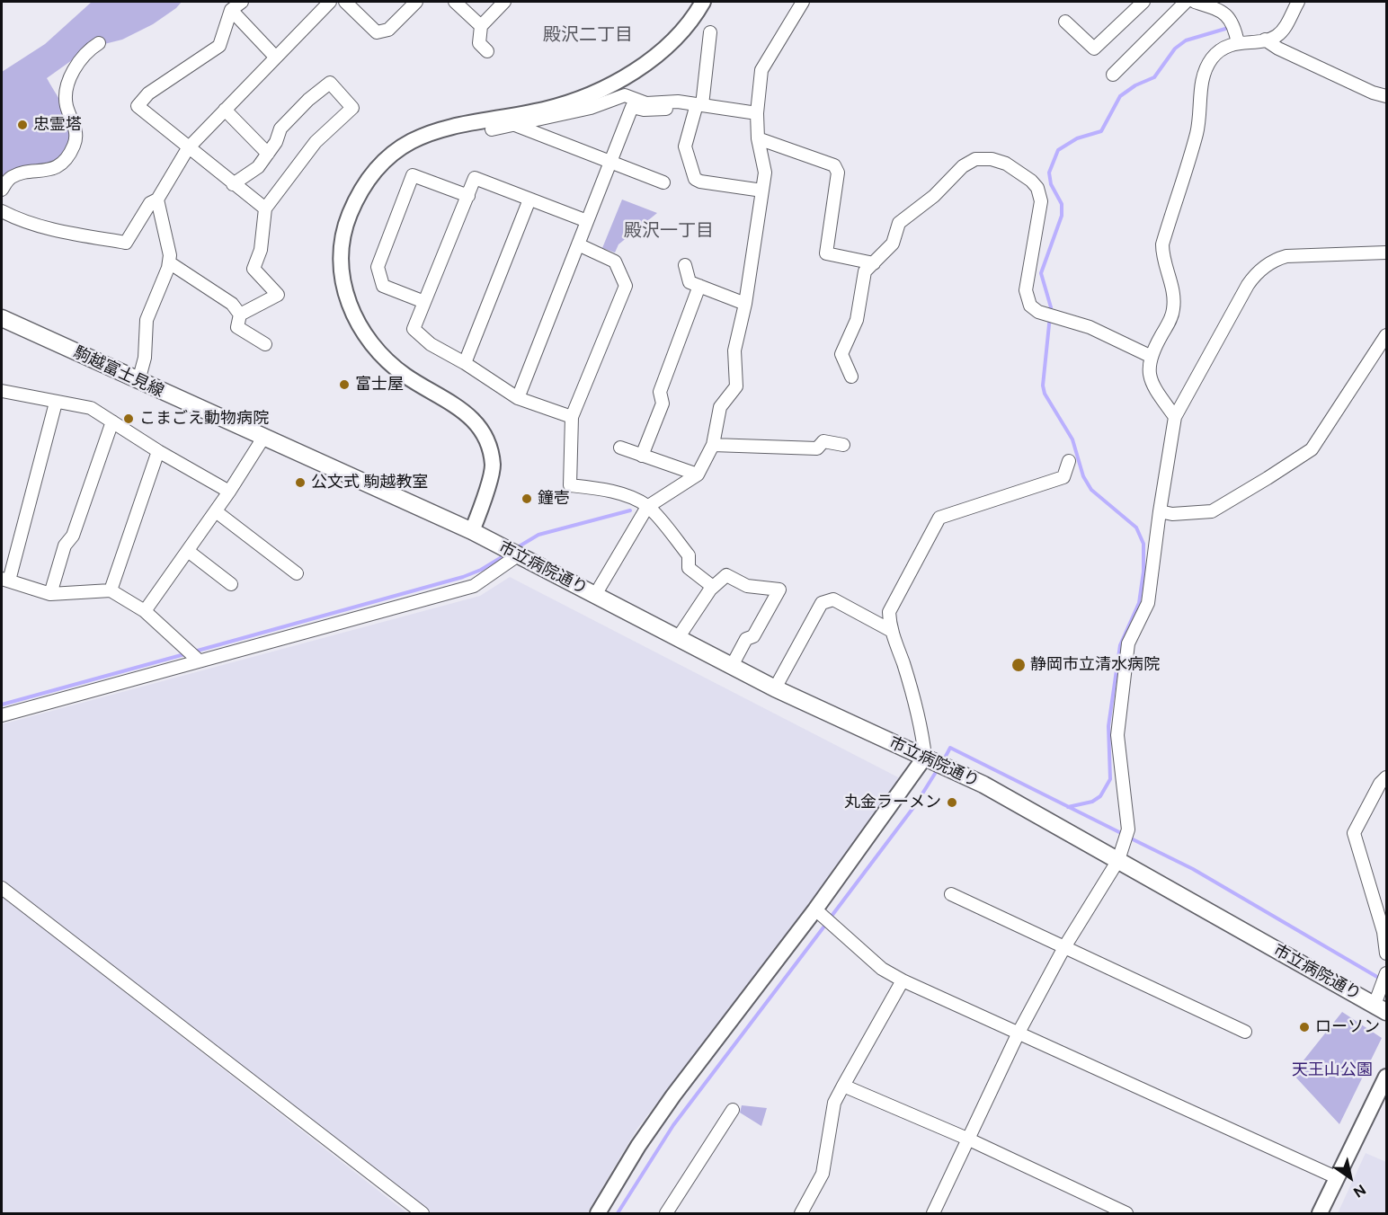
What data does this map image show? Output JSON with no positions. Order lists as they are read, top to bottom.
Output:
{
  "streets": {
    "main road": ["駒越富士見線", "市立病院通り"]
  },
  "crossings": [
    ["駒越富士見線", "市立病院通り"]
  ],
  "districts": ["殿沢二丁目", "殿沢一丁目"],
  "parks": ["天王山公園"],
  "places": [
    "忠霊塔",
    "富士屋",
    "こまごえ動物病院",
    "公文式 駒越教室",
    "鐘壱",
    "静岡市立清水病院",
    "丸金ラーメン",
    "ローソン"
  ],
  "north": "bottom right"
}
